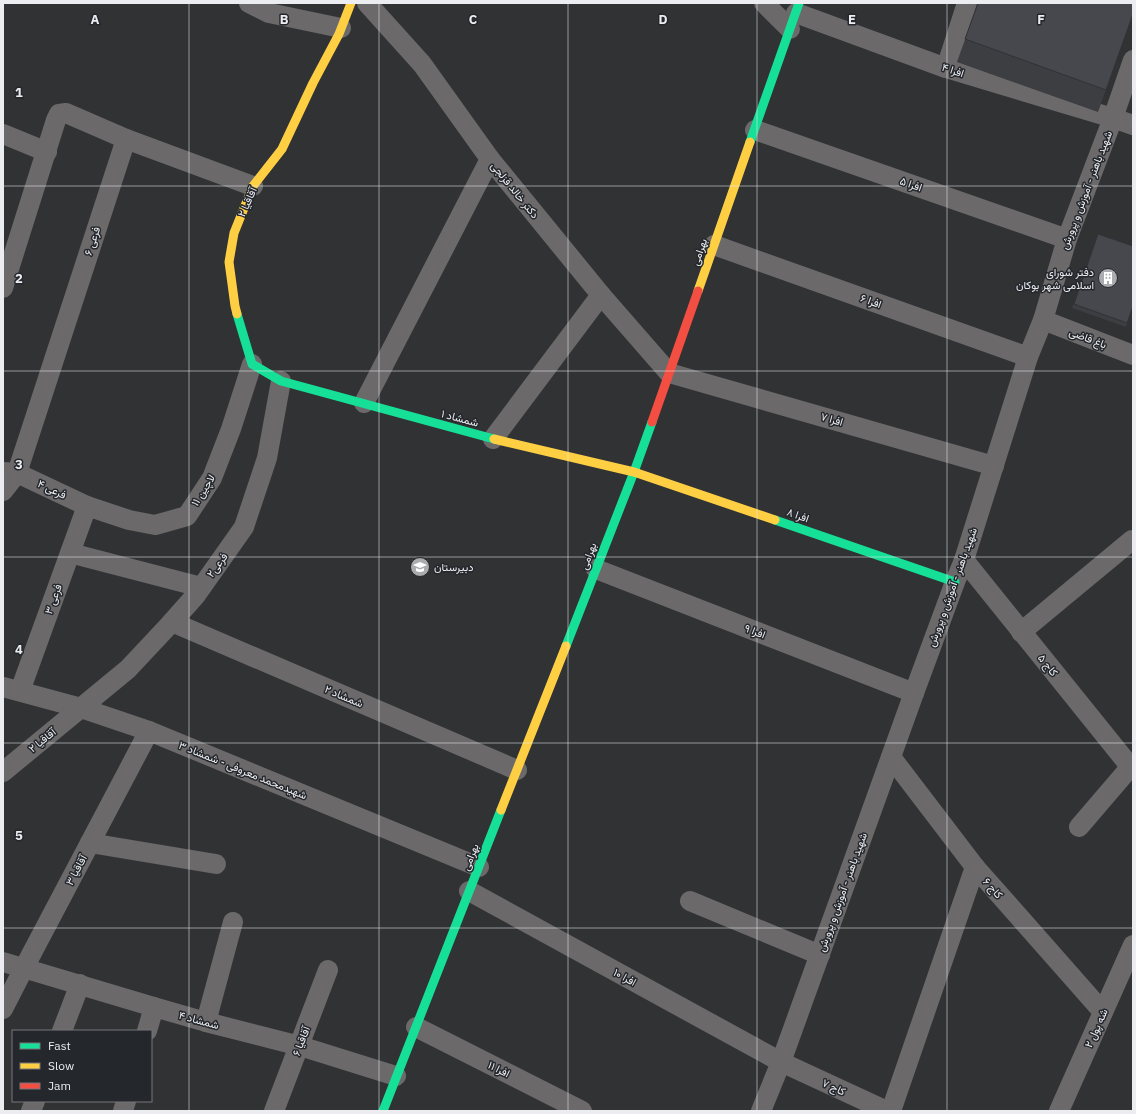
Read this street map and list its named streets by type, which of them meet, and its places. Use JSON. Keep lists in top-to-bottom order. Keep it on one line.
{"streets":{"street":["افرا ۴","افرا ۵","دکتر خالد قزلجی","شهید باهنر - آموزش و پرورش","آقاقیا ۲","فرعی ۶","بهرامی","افرا ۶","باغ قاضی","شمشاد ۱","افرا ۷","فرعی ۴","لاچین ۱۱","افرا ۸","فرعی۲","فرعی ۳","افرا ۹","کاج ۵","شمشاد ۲","شهیدمحمد معروفی - شمشاد ۳","آقاقیا ۳","کاج ۶","افرا ۱۰","شمشاد ۴","شه پول ۲","آقاقیا ۶","افرا ۱۱","کاج ۷"]},"crossings":[["افرا ۴","شهید باهنر - آموزش و پرورش"],["افرا ۴","بهرامی"],["افرا ۵","شهید باهنر - آموزش و پرورش"],["افرا ۵","بهرامی"],["دکتر خالد قزلجی","بهرامی"],["دکتر خالد قزلجی","افرا ۷"],["شهید باهنر - آموزش و پرورش","افرا ۶"],["شهید باهنر - آموزش و پرورش","باغ قاضی"],["شهید باهنر - آموزش و پرورش","افرا ۷"],["شهید باهنر - آموزش و پرورش","افرا ۸"],["شهید باهنر - آموزش و پرورش","افرا ۹"],["شهید باهنر - آموزش و پرورش","کاج ۵"],["شهید باهنر - آموزش و پرورش","کاج ۶"],["شهید باهنر - آموزش و پرورش","افرا ۱۰"],["شهید باهنر - آموزش و پرورش","کاج ۷"],["آقاقیا ۲","لاچین ۱۱"],["آقاقیا ۲","فرعی۲"],["آقاقیا ۲","شهیدمحمد معروفی - شمشاد ۳"],["فرعی ۶","فرعی ۴"],["بهرامی","افرا ۶"],["بهرامی","شمشاد ۱"],["بهرامی","افرا ۷"],["بهرامی","افرا ۸"],["بهرامی","افرا ۹"],["بهرامی","شمشاد ۲"],["بهرامی","شهیدمحمد معروفی - شمشاد ۳"],["بهرامی","افرا ۱۰"],["بهرامی","شمشاد ۴"],["بهرامی","افرا ۱۱"],["شمشاد ۱","افرا ۸"],["شمشاد ۱","فرعی۲"],["فرعی ۴","لاچین ۱۱"],["فرعی ۴","فرعی ۳"],["لاچین ۱۱","فرعی ۳"],["فرعی۲","شمشاد ۲"],["فرعی۲","شهیدمحمد معروفی - شمشاد ۳"],["فرعی ۳","شهیدمحمد معروفی - شمشاد ۳"],["شهیدمحمد معروفی - شمشاد ۳","آقاقیا ۳"],["آقاقیا ۳","شمشاد ۴"],["کاج ۶","شه پول ۲"],["افرا ۱۰","کاج ۷"],["شمشاد ۴","آقاقیا ۶"]],"places":{"building":["دفتر شورای اسلامی شهر بوکان"],"school or university":["دبیرستان"]},"legend":["Fast","Slow","Jam"],"grid":{"columns":["A","B","C","D","E","F"],"rows":["1","2","3","4","5"]}}
